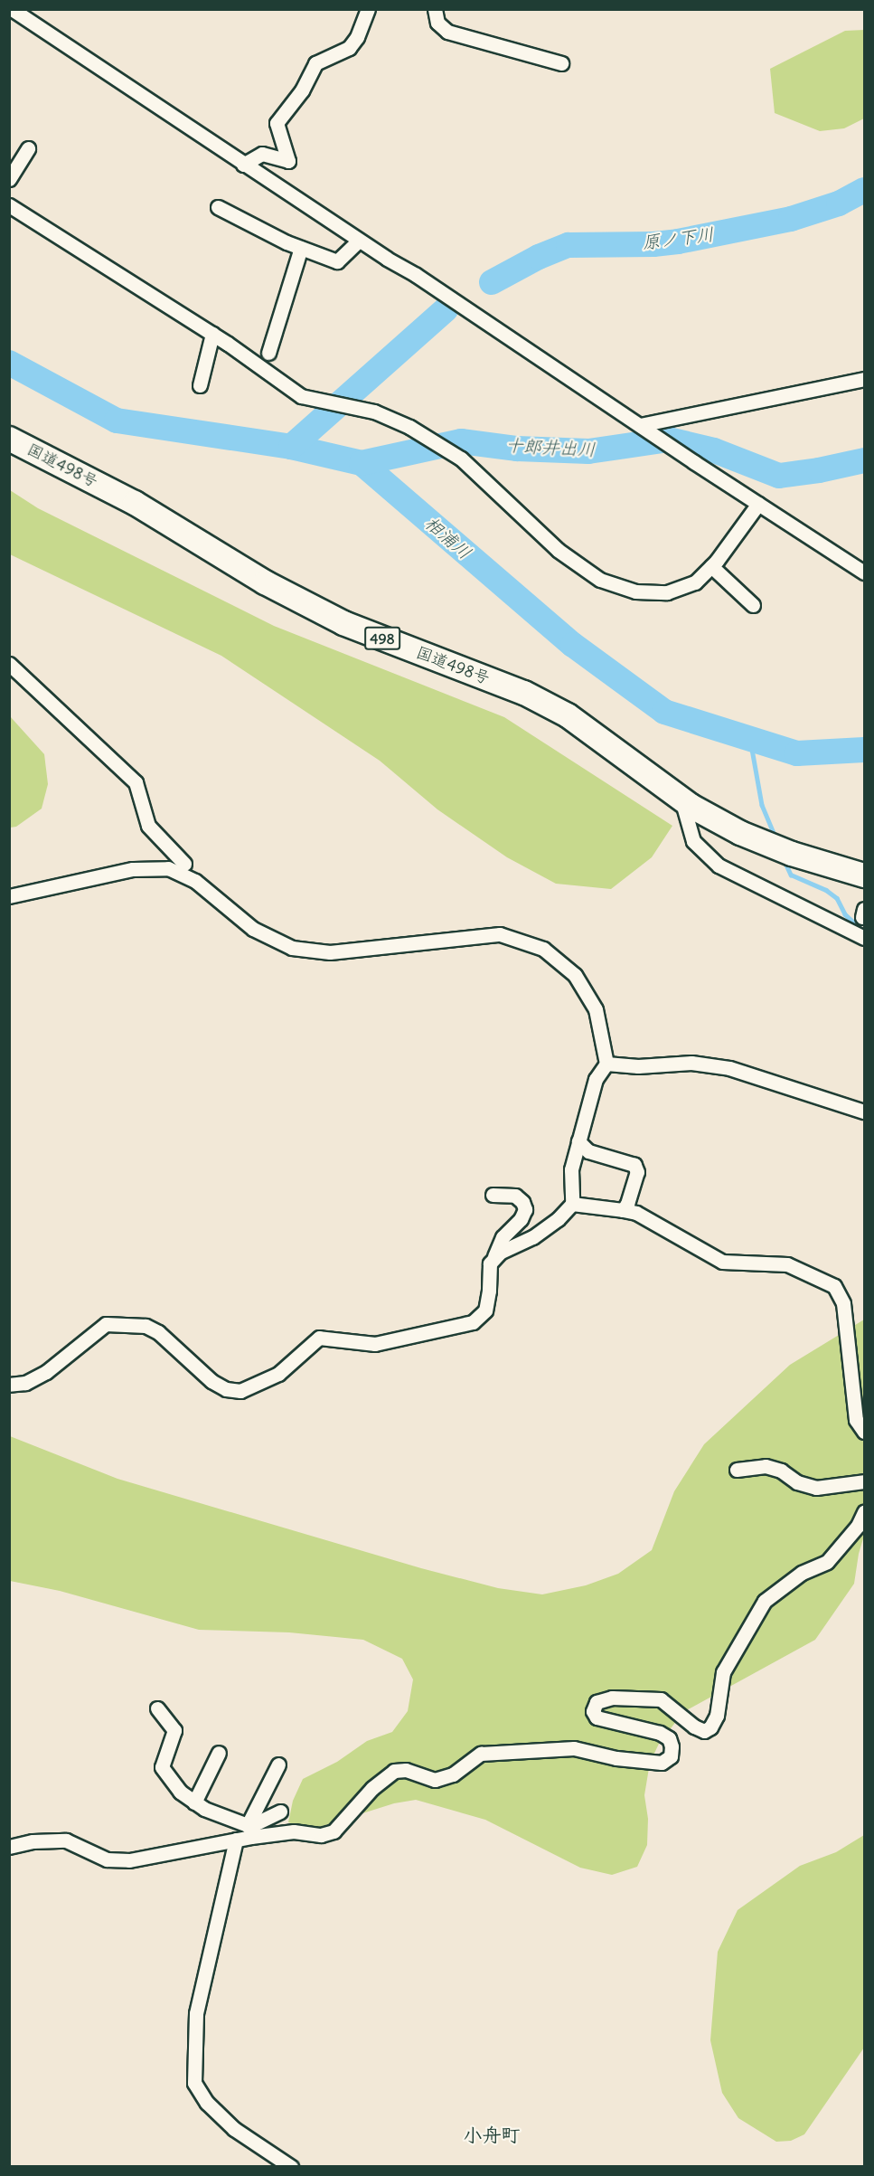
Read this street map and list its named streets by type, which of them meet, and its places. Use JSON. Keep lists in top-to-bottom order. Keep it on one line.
{"streets":{"highway":["国道498号","498"]},"districts":["小舟町"],"water":["原ノ下川","十郎井出川","相浦川"]}
